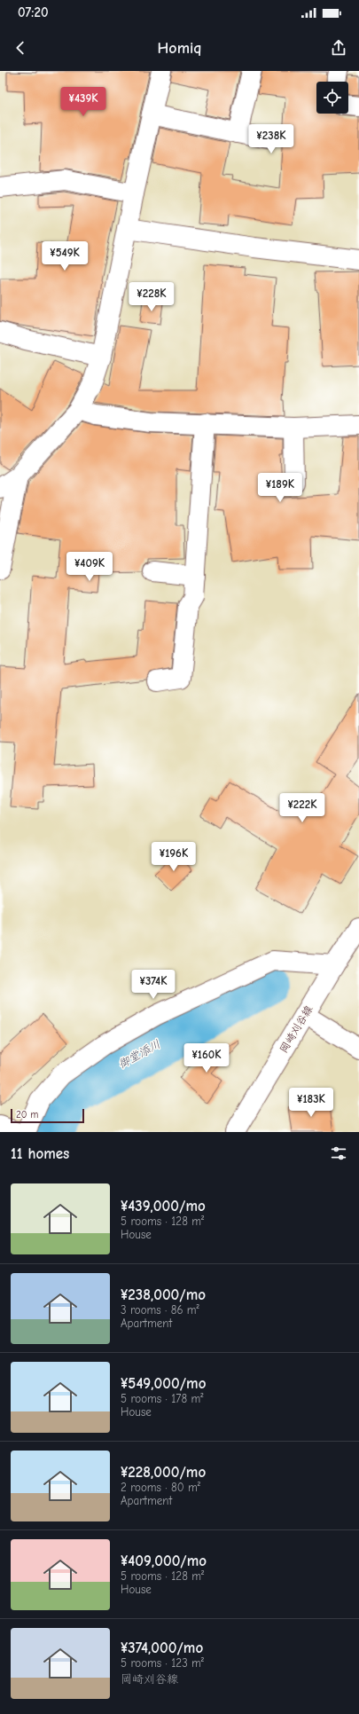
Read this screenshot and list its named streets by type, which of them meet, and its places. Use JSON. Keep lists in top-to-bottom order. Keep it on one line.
{"streets":{"street":["岡崎刈谷線"]},"water":["御堂添川"],"scale_bar":"20 m","page":{"status":"07:20","header":"Homiq","price":["¥439K","¥238K","¥549K","¥228K","¥189K","¥409K","¥222K","¥196K","¥374K","¥160K","¥183K"],"scale":"20 m","heading":"11 homes","list":[{"name":"¥439,000/mo","note":"5 rooms · 128 m² · House"},{"name":"¥238,000/mo","note":"3 rooms · 86 m² · Apartment"},{"name":"¥549,000/mo","note":"5 rooms · 178 m² · House"},{"name":"¥228,000/mo","note":"2 rooms · 80 m² · Apartment"},{"name":"¥409,000/mo","note":"5 rooms · 128 m² · House"},{"name":"¥374,000/mo","note":"5 rooms · 123 m² · 岡崎刈谷線"}]}}
